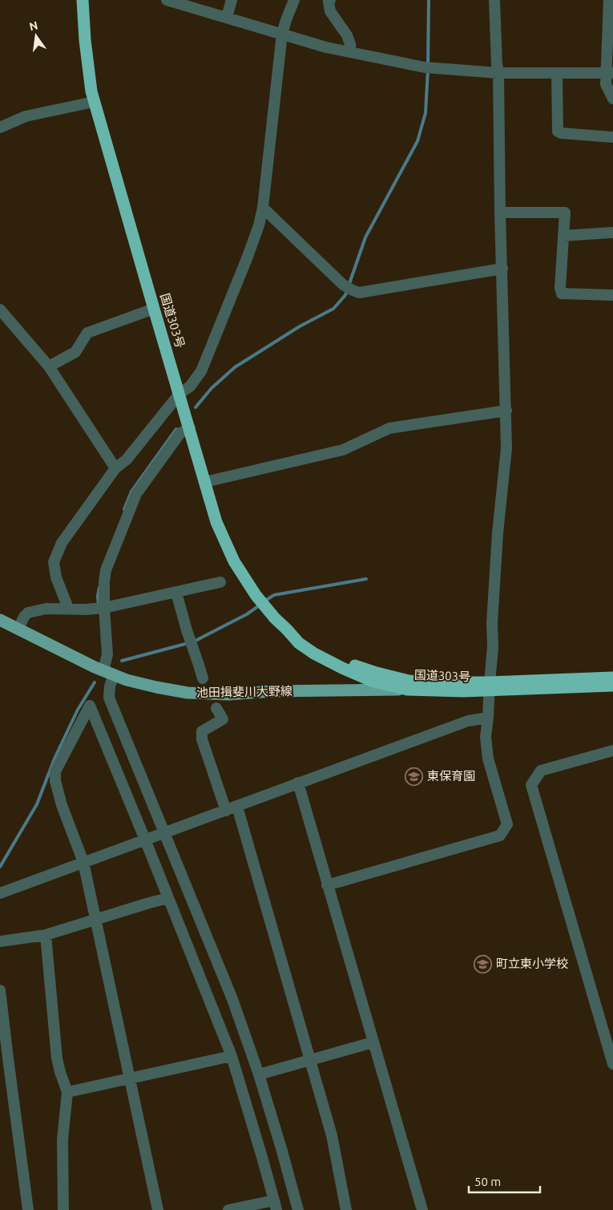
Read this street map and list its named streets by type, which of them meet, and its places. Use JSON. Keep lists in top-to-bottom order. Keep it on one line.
{"streets":{"highway":["国道303号"],"main road":["池田揖斐川大野線"]},"crossings":[["国道303号","池田揖斐川大野線"]],"places":{"school or university":["東保育園","町立東小学校"]},"scale_bar":"50 m","north":"top"}
